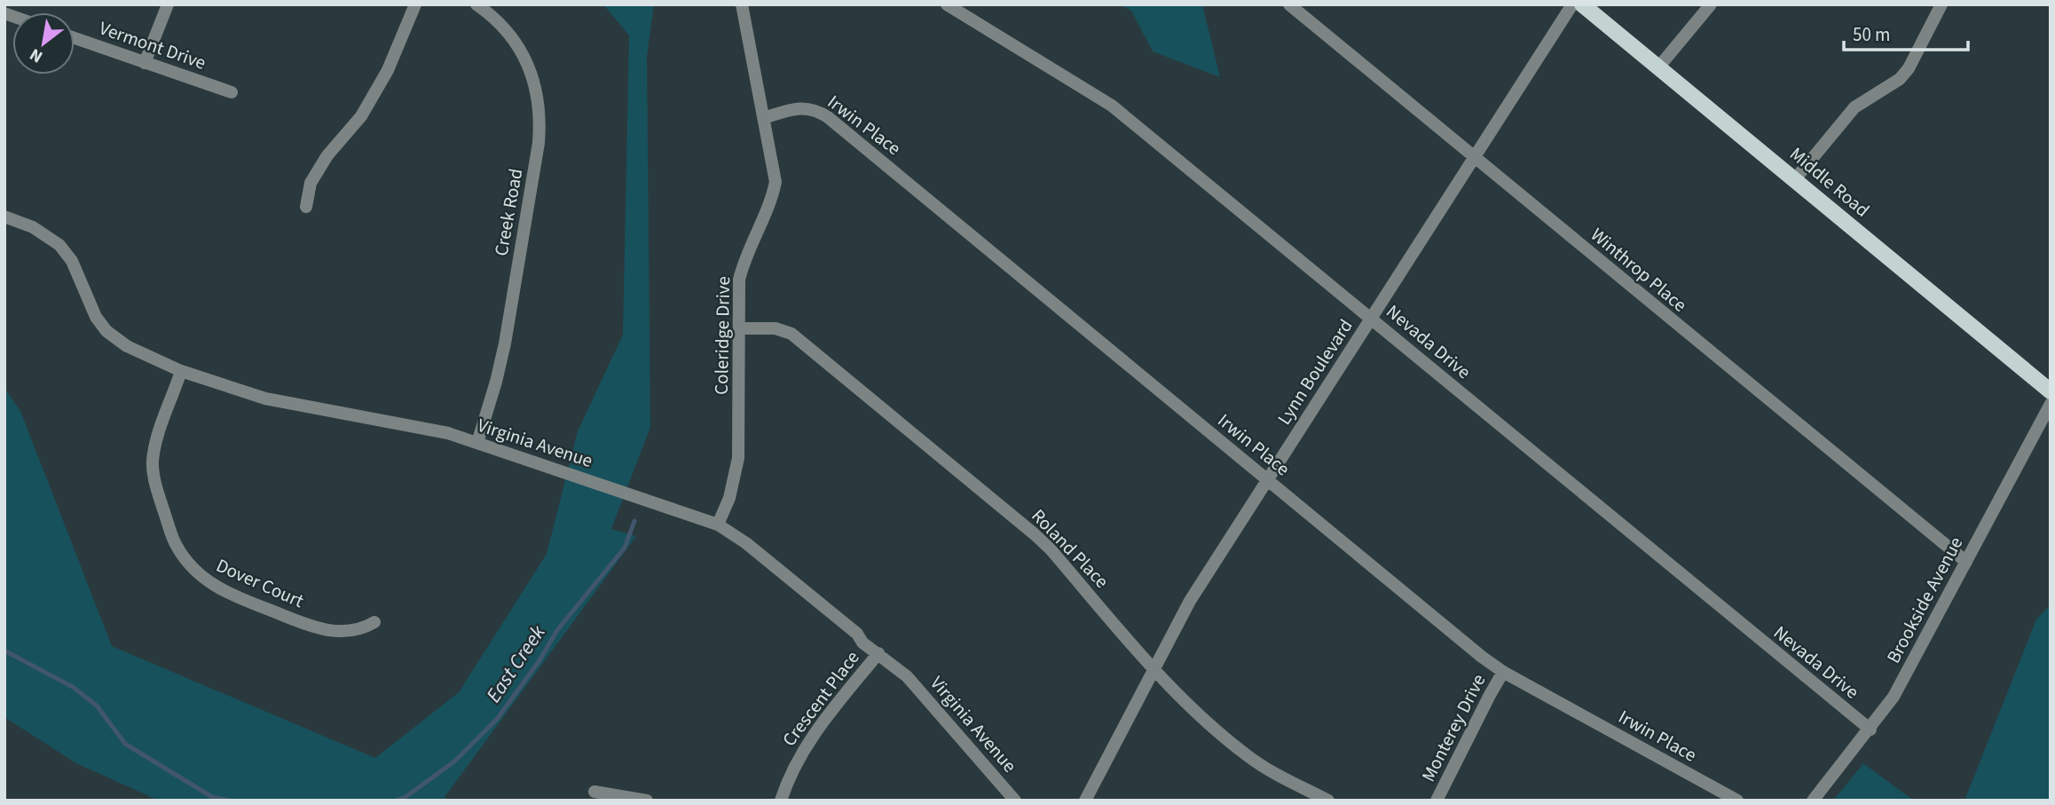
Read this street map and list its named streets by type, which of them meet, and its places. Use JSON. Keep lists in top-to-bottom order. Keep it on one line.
{"streets":{"main road":["Middle Road"],"street":["Vermont Drive","Irwin Place","Creek Road","Winthrop Place","Coleridge Drive","Nevada Drive","Lynn Boulevard","Virginia Avenue","Roland Place","Dover Court","Brookside Avenue","Crescent Place","Monterey Drive"]},"crossings":[["Irwin Place","Coleridge Drive"],["Irwin Place","Lynn Boulevard"],["Irwin Place","Monterey Drive"],["Creek Road","Virginia Avenue"],["Winthrop Place","Lynn Boulevard"],["Winthrop Place","Brookside Avenue"],["Coleridge Drive","Virginia Avenue"],["Coleridge Drive","Roland Place"],["Nevada Drive","Lynn Boulevard"],["Nevada Drive","Brookside Avenue"],["Lynn Boulevard","Roland Place"],["Virginia Avenue","Dover Court"],["Virginia Avenue","Crescent Place"]],"water":["East Creek"],"scale_bar":"50 m","north":"bottom left"}
